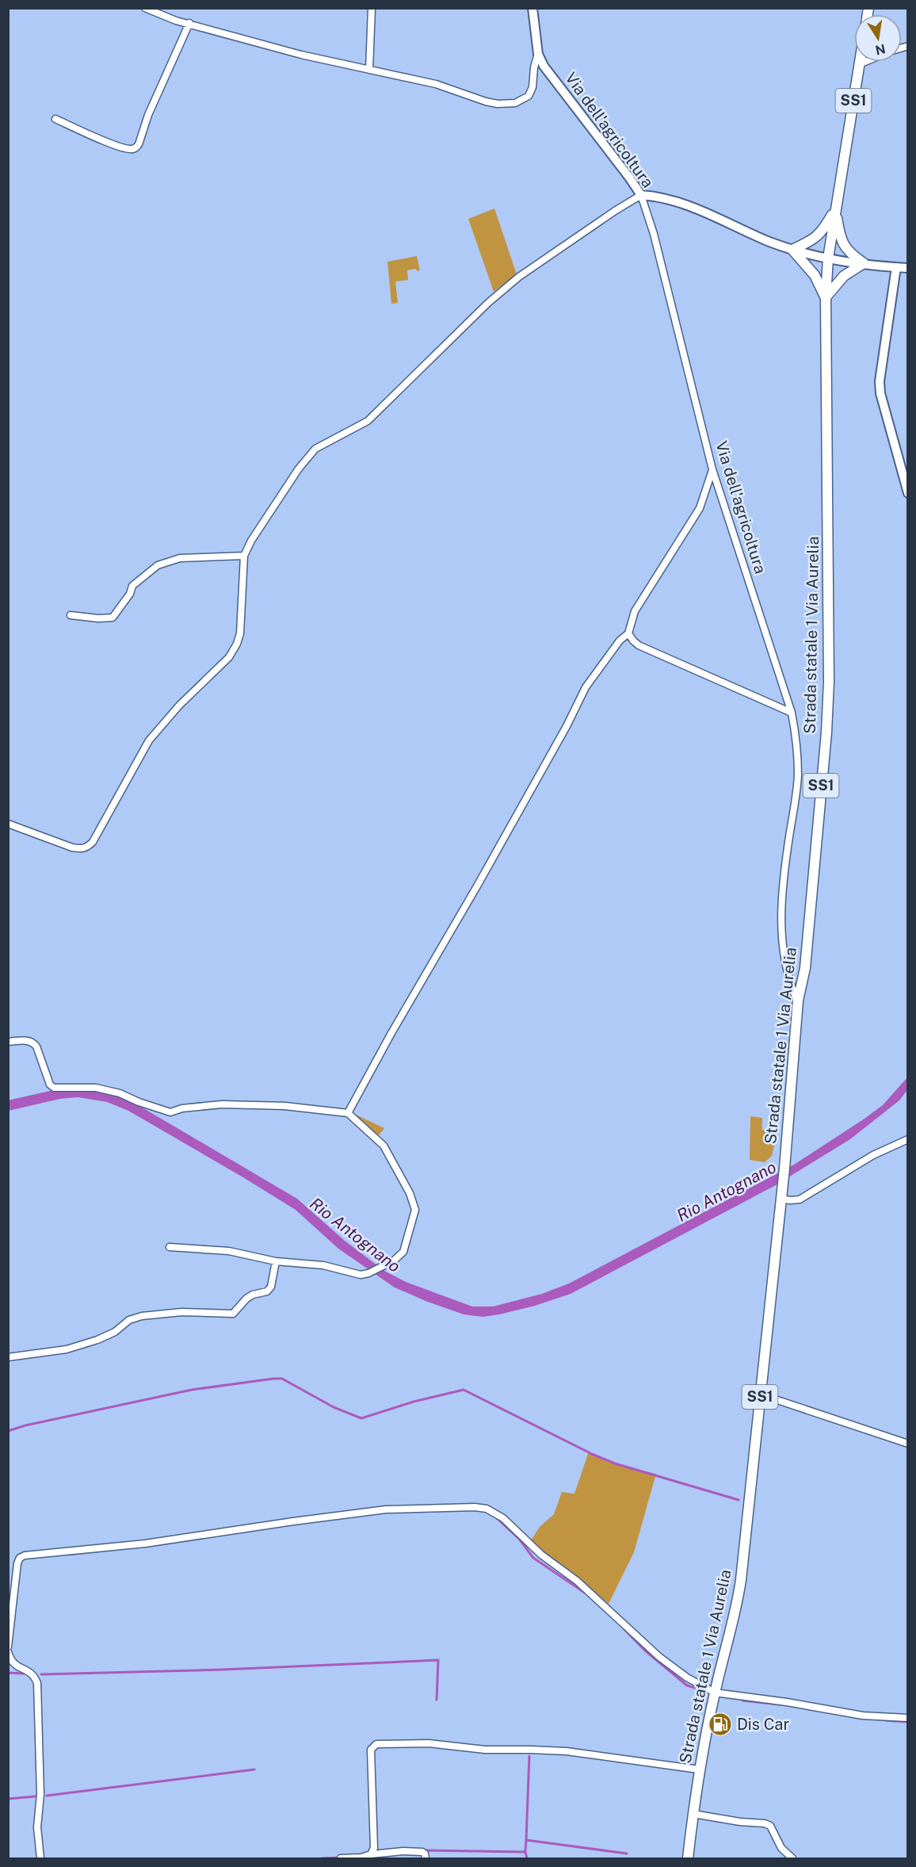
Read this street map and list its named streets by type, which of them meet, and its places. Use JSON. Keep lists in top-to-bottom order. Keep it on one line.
{"streets":{"main road":["SS1","Strada statale 1 Via Aurelia"],"street":["Via dell'agricoltura"]},"crossings":[["SS1","Strada statale 1 Via Aurelia"],["Via dell'agricoltura","Strada statale 1 Via Aurelia"]],"water":["Rio Antognano"],"places":{"fuel station":["Dis Car"]},"north":"bottom"}
